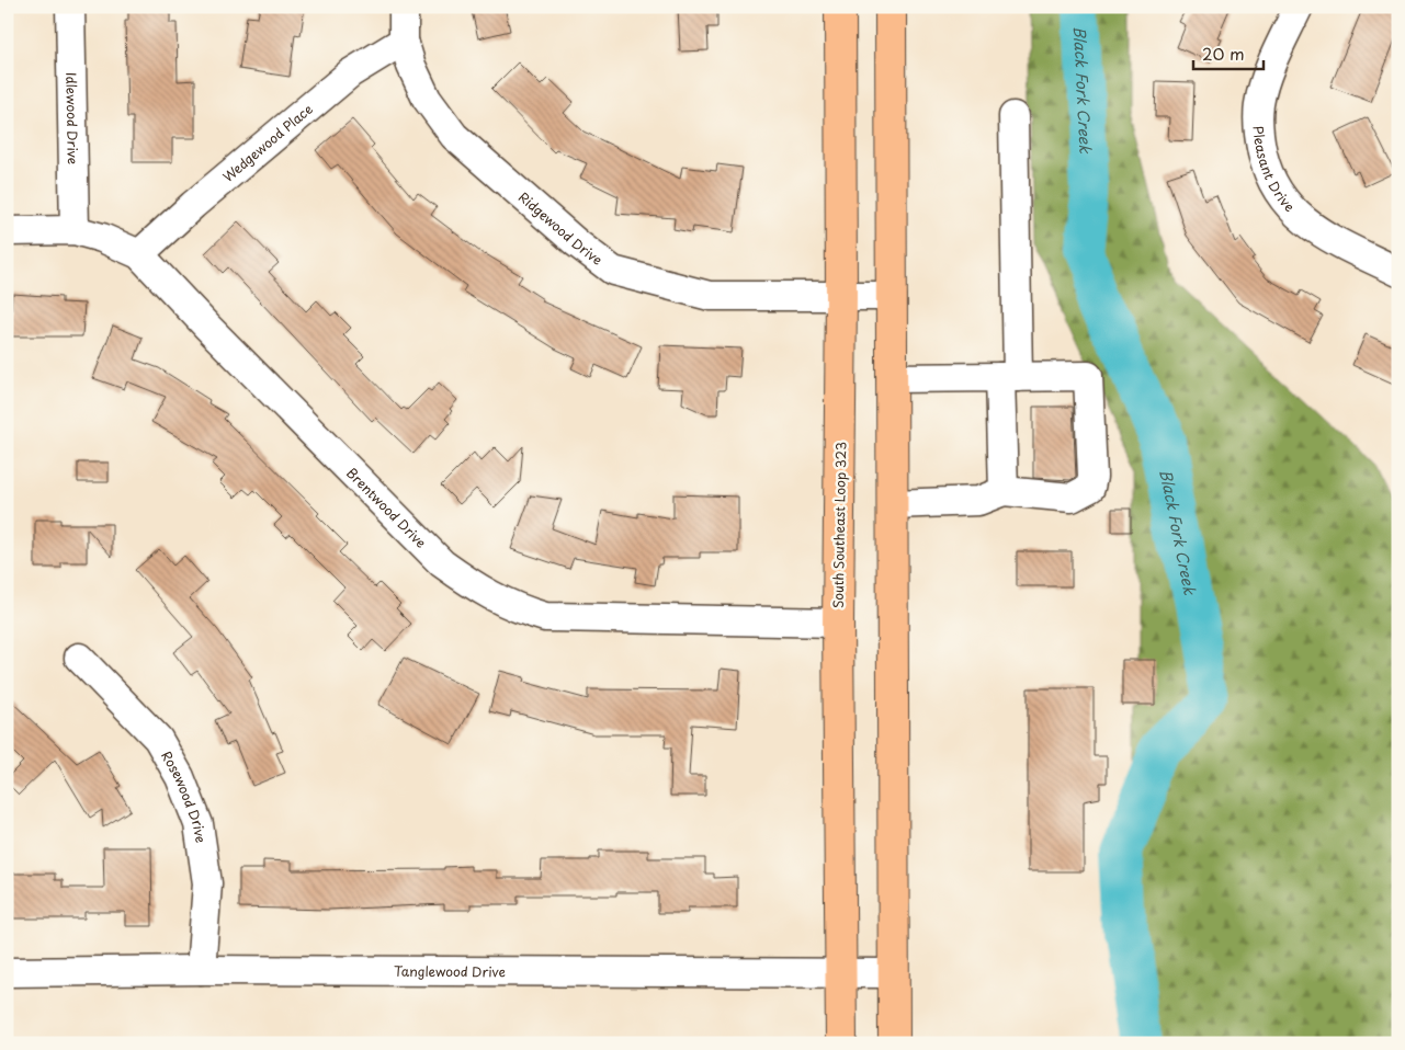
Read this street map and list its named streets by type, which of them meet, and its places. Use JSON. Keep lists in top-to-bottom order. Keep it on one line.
{"streets":{"highway":["South Southeast Loop 323"],"street":["Idlewood Drive","Wedgewood Place","Pleasant Drive","Ridgewood Drive","Brentwood Drive","Rosewood Drive","Tanglewood Drive"]},"crossings":[["Idlewood Drive","Brentwood Drive"],["Wedgewood Place","Ridgewood Drive"],["Wedgewood Place","Brentwood Drive"],["Ridgewood Drive","South Southeast Loop 323"],["Brentwood Drive","South Southeast Loop 323"],["South Southeast Loop 323","Tanglewood Drive"],["Rosewood Drive","Tanglewood Drive"]],"water":["Black Fork Creek"],"scale_bar":"20 m"}
